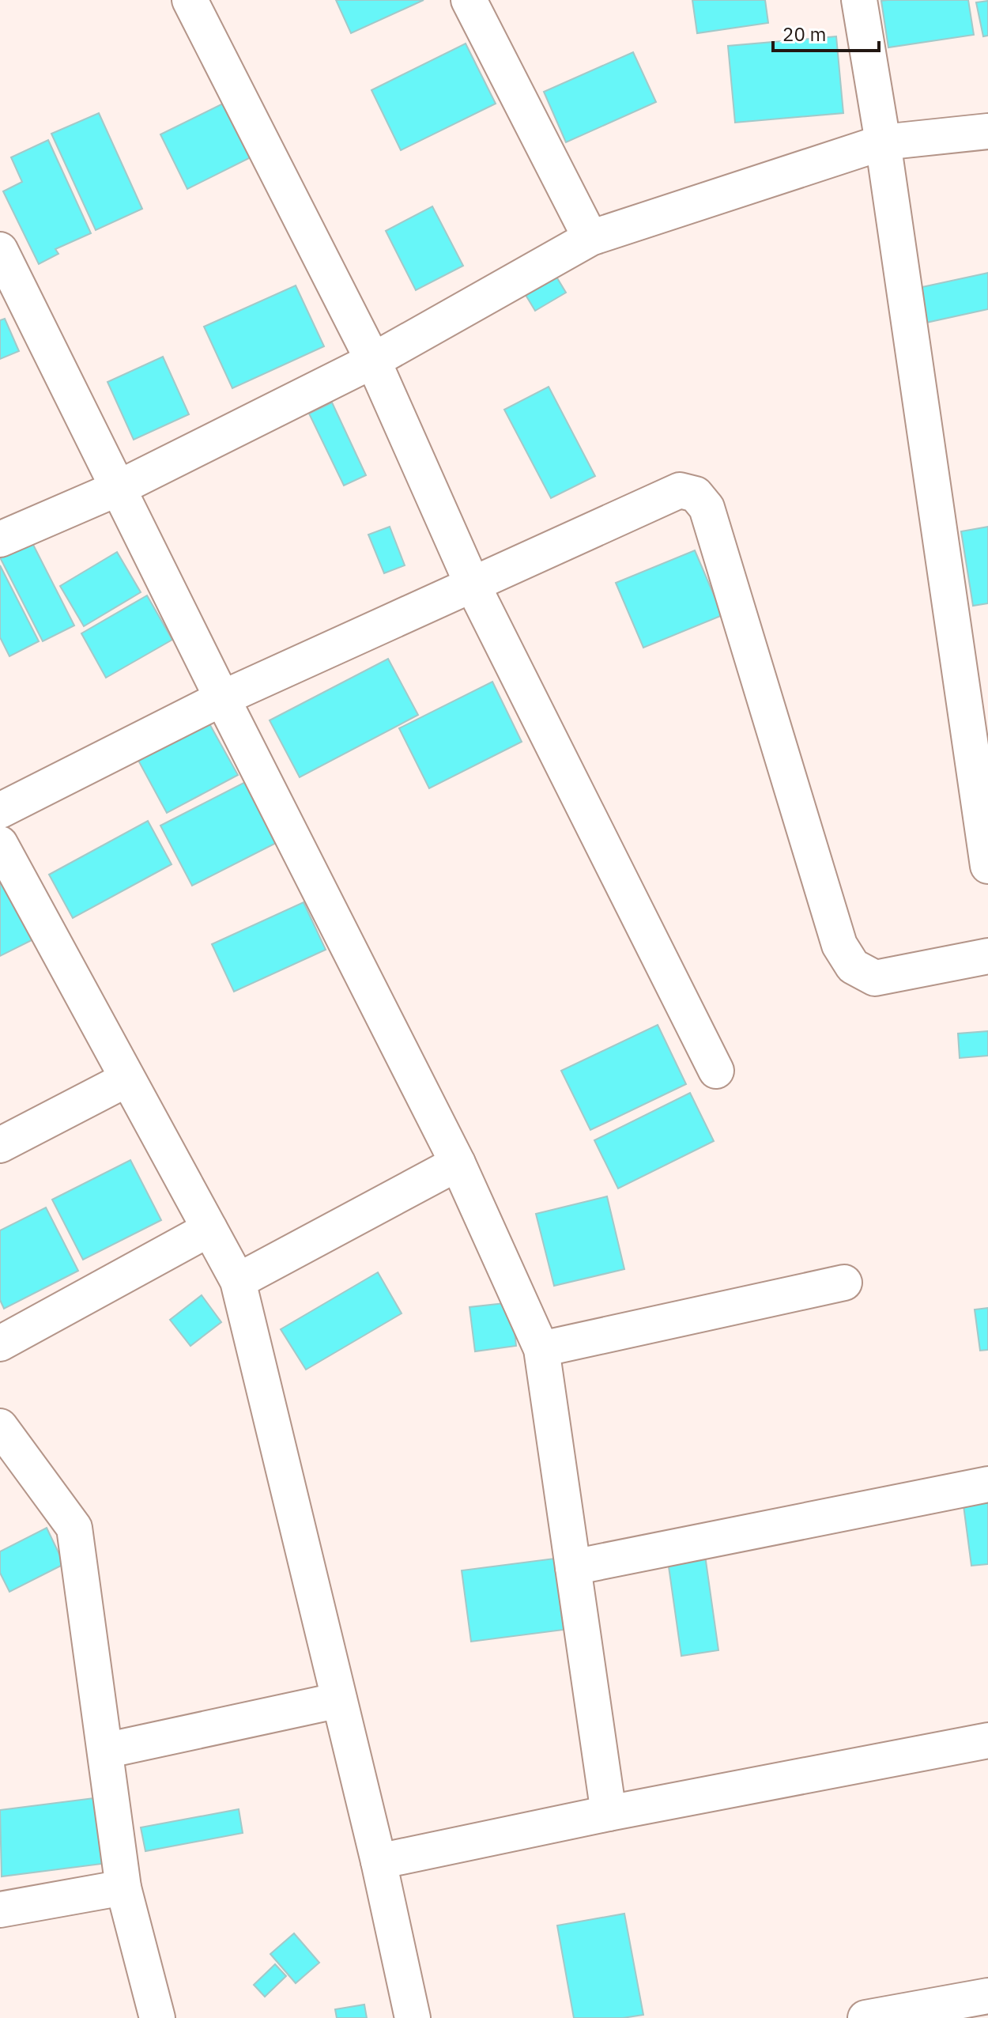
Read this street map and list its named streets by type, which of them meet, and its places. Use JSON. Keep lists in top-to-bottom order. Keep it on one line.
{"scale_bar":"20 m"}
